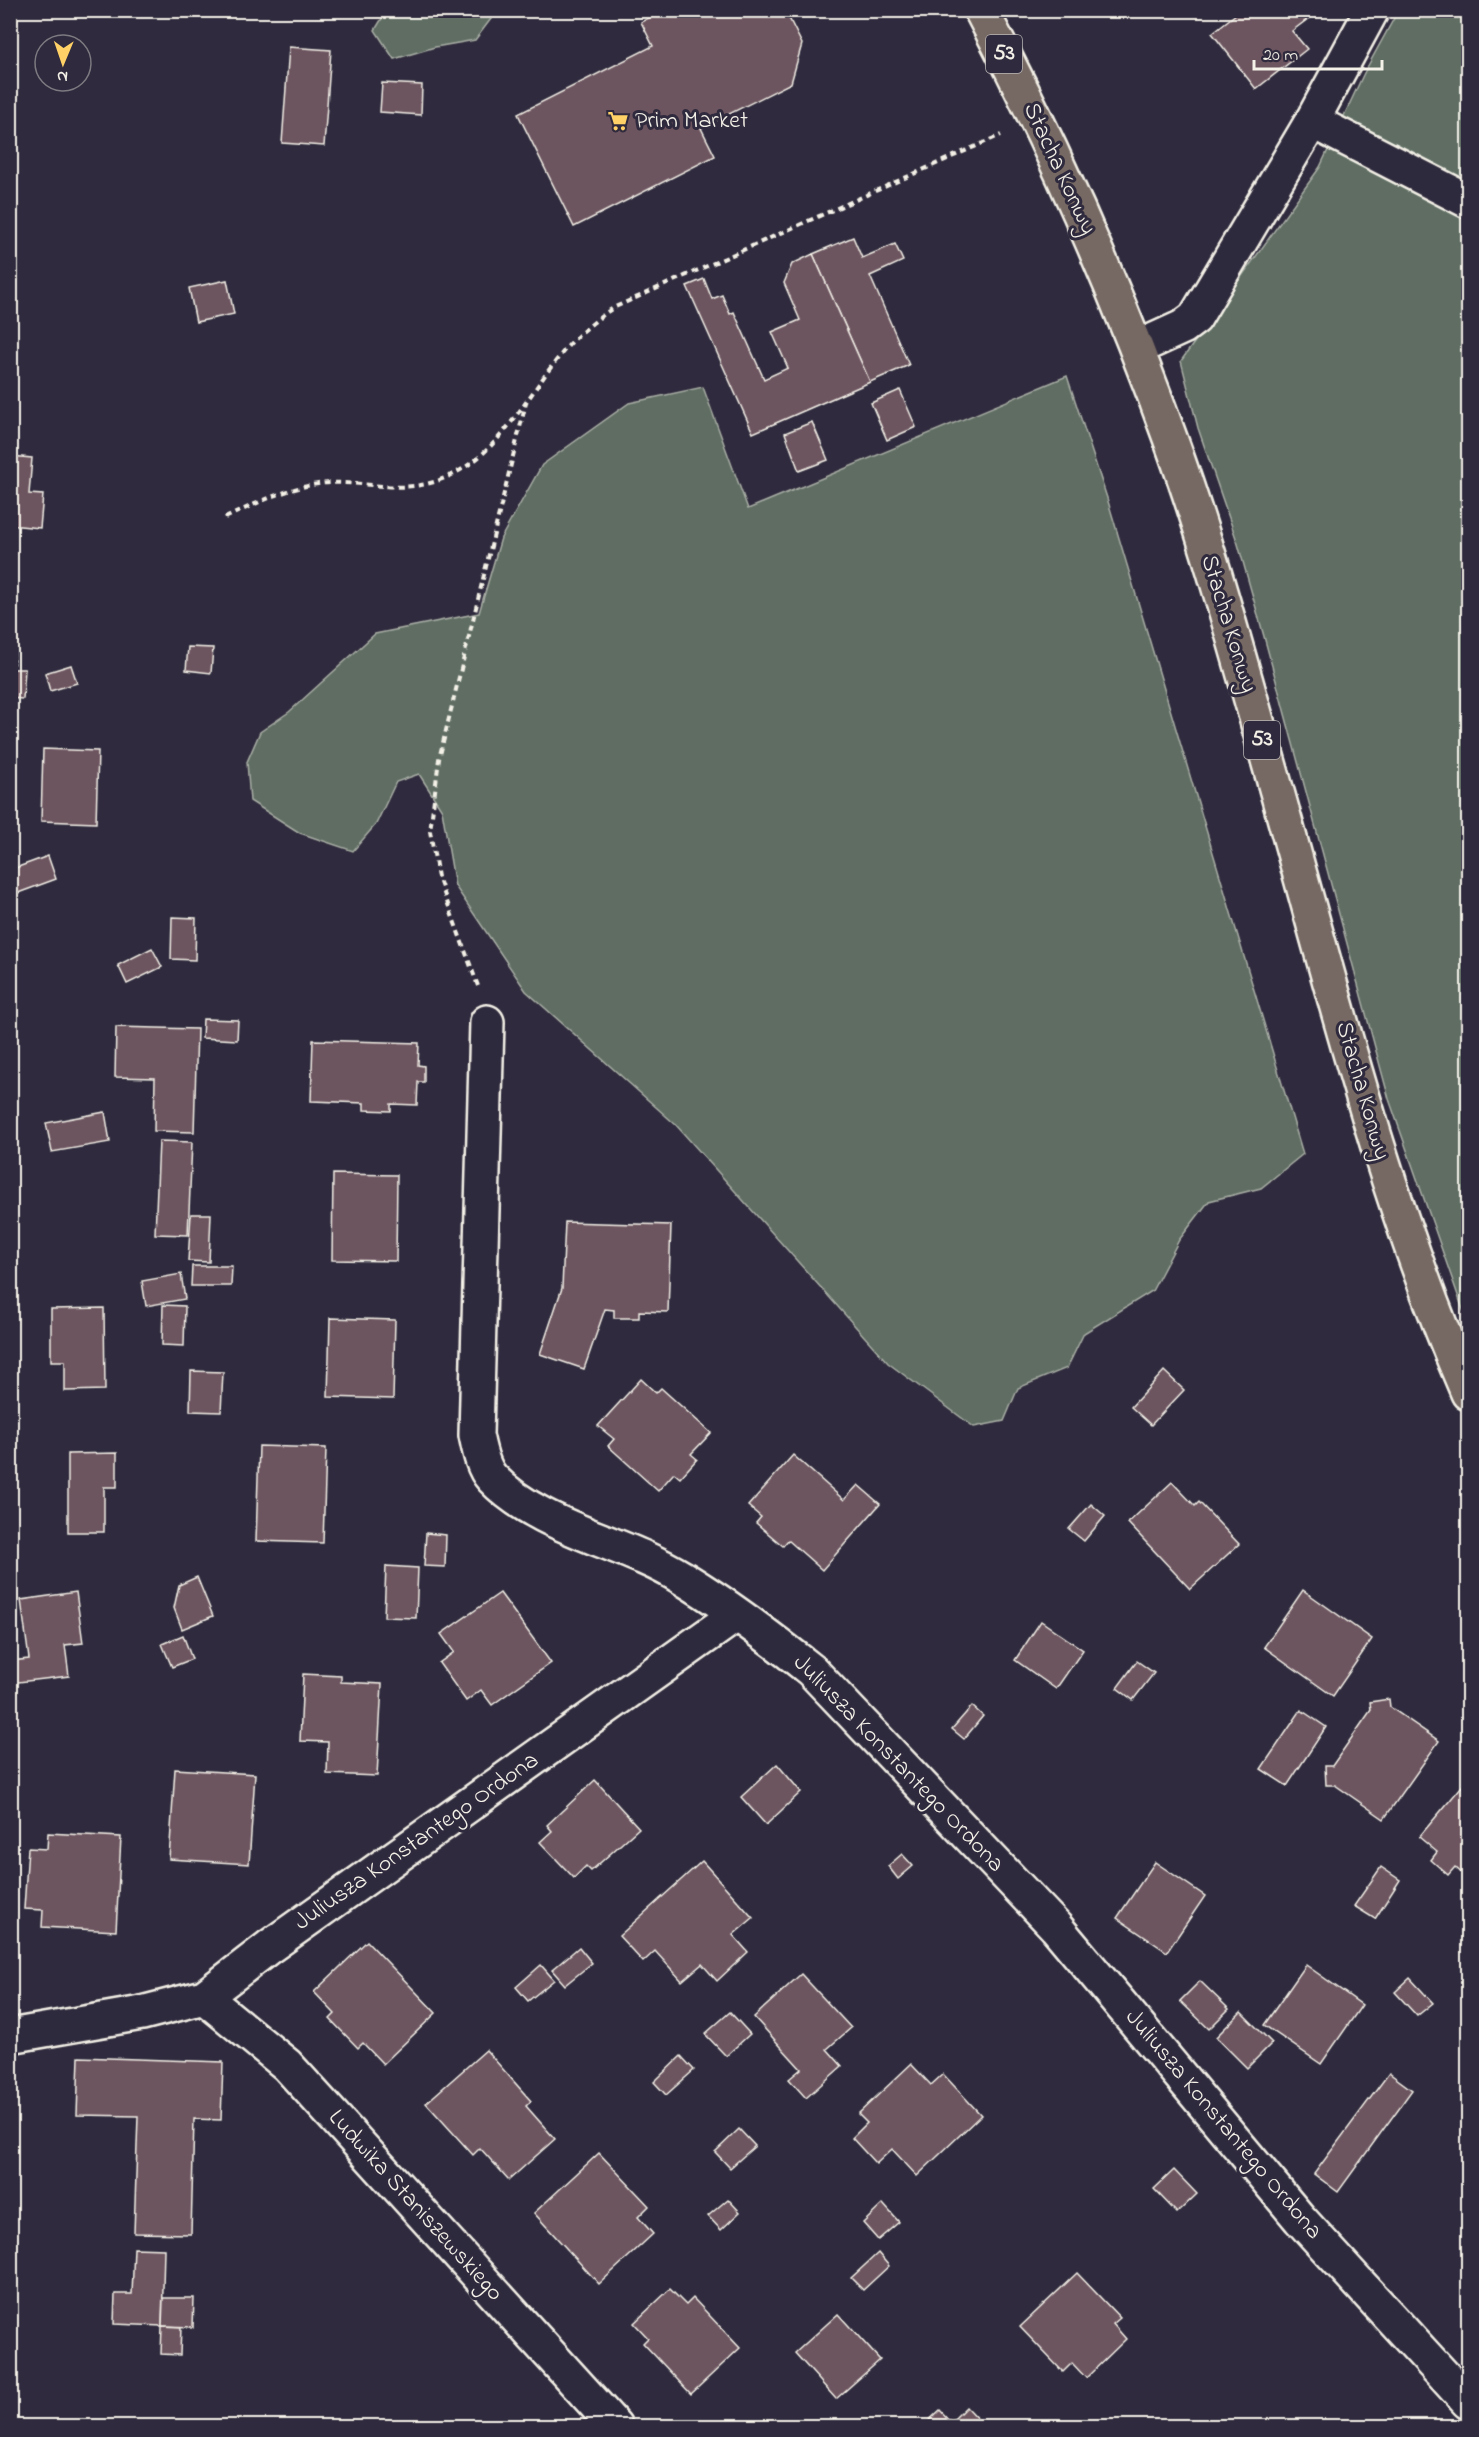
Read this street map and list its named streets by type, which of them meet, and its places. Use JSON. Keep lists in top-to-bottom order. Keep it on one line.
{"streets":{"main road":["53","Stacha Konwy"],"street":["Juliusza Konstantego Ordona","Ludwika Staniszewskiego"]},"crossings":[["Juliusza Konstantego Ordona","Ludwika Staniszewskiego"]],"places":{"supermarket":["Prim Market"]},"scale_bar":"20 m","north":"bottom"}
